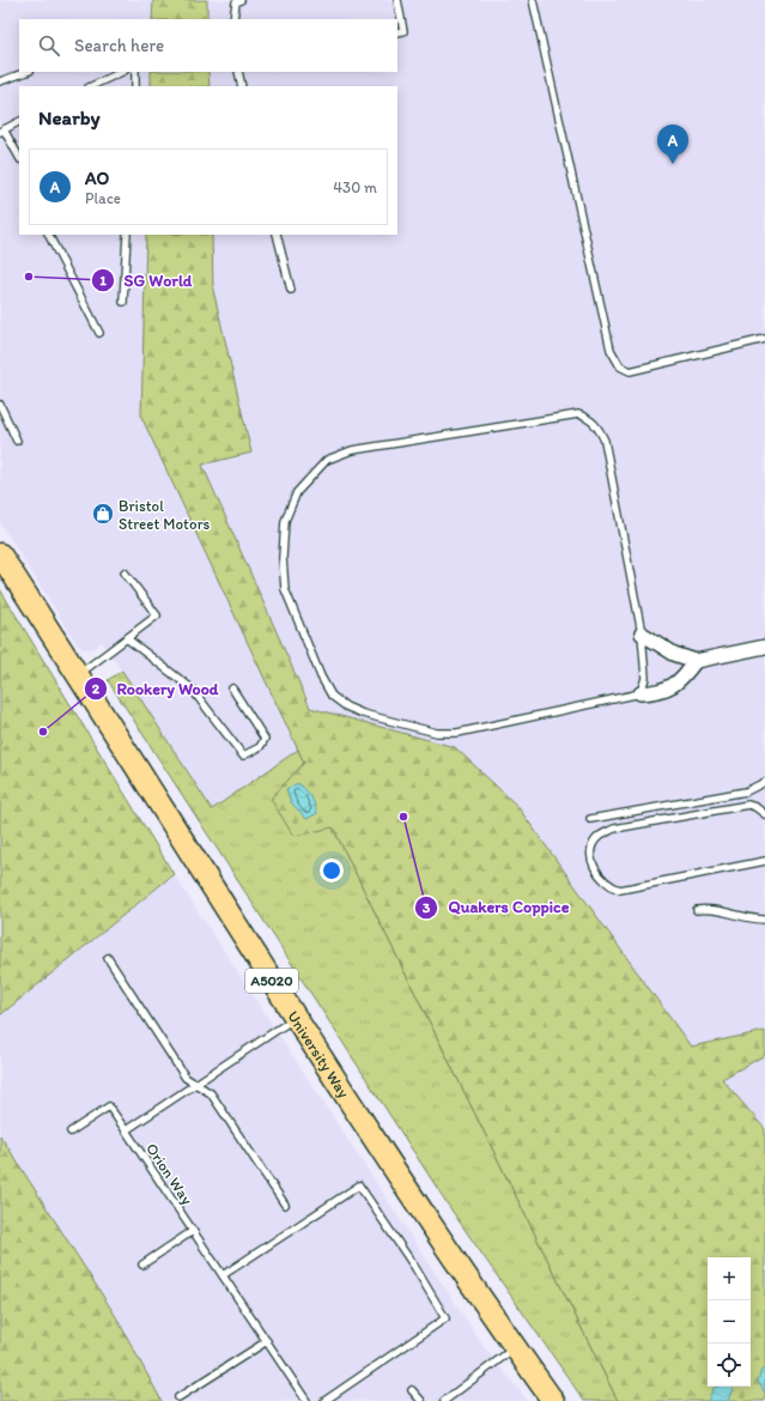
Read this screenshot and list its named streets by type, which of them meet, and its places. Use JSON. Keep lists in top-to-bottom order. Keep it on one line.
{"streets":{"highway":["A5020","University Way"],"lane":["Orion Way"]},"places":{"other":["SG World","Rookery Wood","Quakers Coppice"],"shop":["Bristol Street Motors"]},"page":{"search":"Search here","heading":"Nearby","pins":"A","list":[{"mark":"A","name":"AO","note":"Place","value":"430 m"}],"map_buttons":["+","−"]}}
